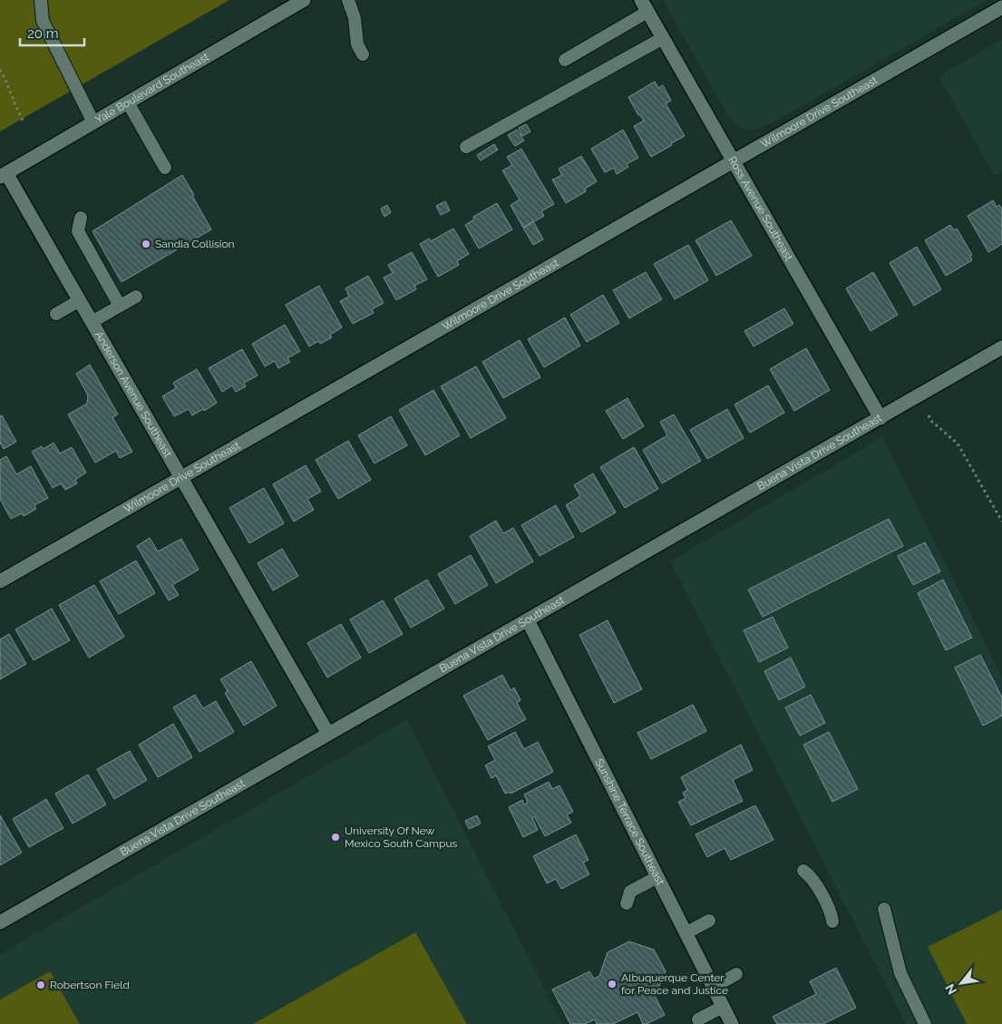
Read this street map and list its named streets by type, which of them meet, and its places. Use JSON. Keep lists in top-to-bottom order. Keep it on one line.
{"streets":{"street":["Yale Boulevard Southeast","Wilmoore Drive Southeast","Ross Avenue Southeast","Anderson Avenue Southeast","Buena Vista Drive Southeast","Sunshine Terrace Southeast"]},"crossings":[["Yale Boulevard Southeast","Anderson Avenue Southeast"],["Wilmoore Drive Southeast","Ross Avenue Southeast"],["Wilmoore Drive Southeast","Anderson Avenue Southeast"],["Ross Avenue Southeast","Buena Vista Drive Southeast"],["Anderson Avenue Southeast","Buena Vista Drive Southeast"],["Buena Vista Drive Southeast","Sunshine Terrace Southeast"]],"places":["Sandia Collision","University Of New Mexico South Campus","Albuquerque Center for Peace and Justice","Robertson Field"],"scale_bar":"20 m","north":"bottom left"}
